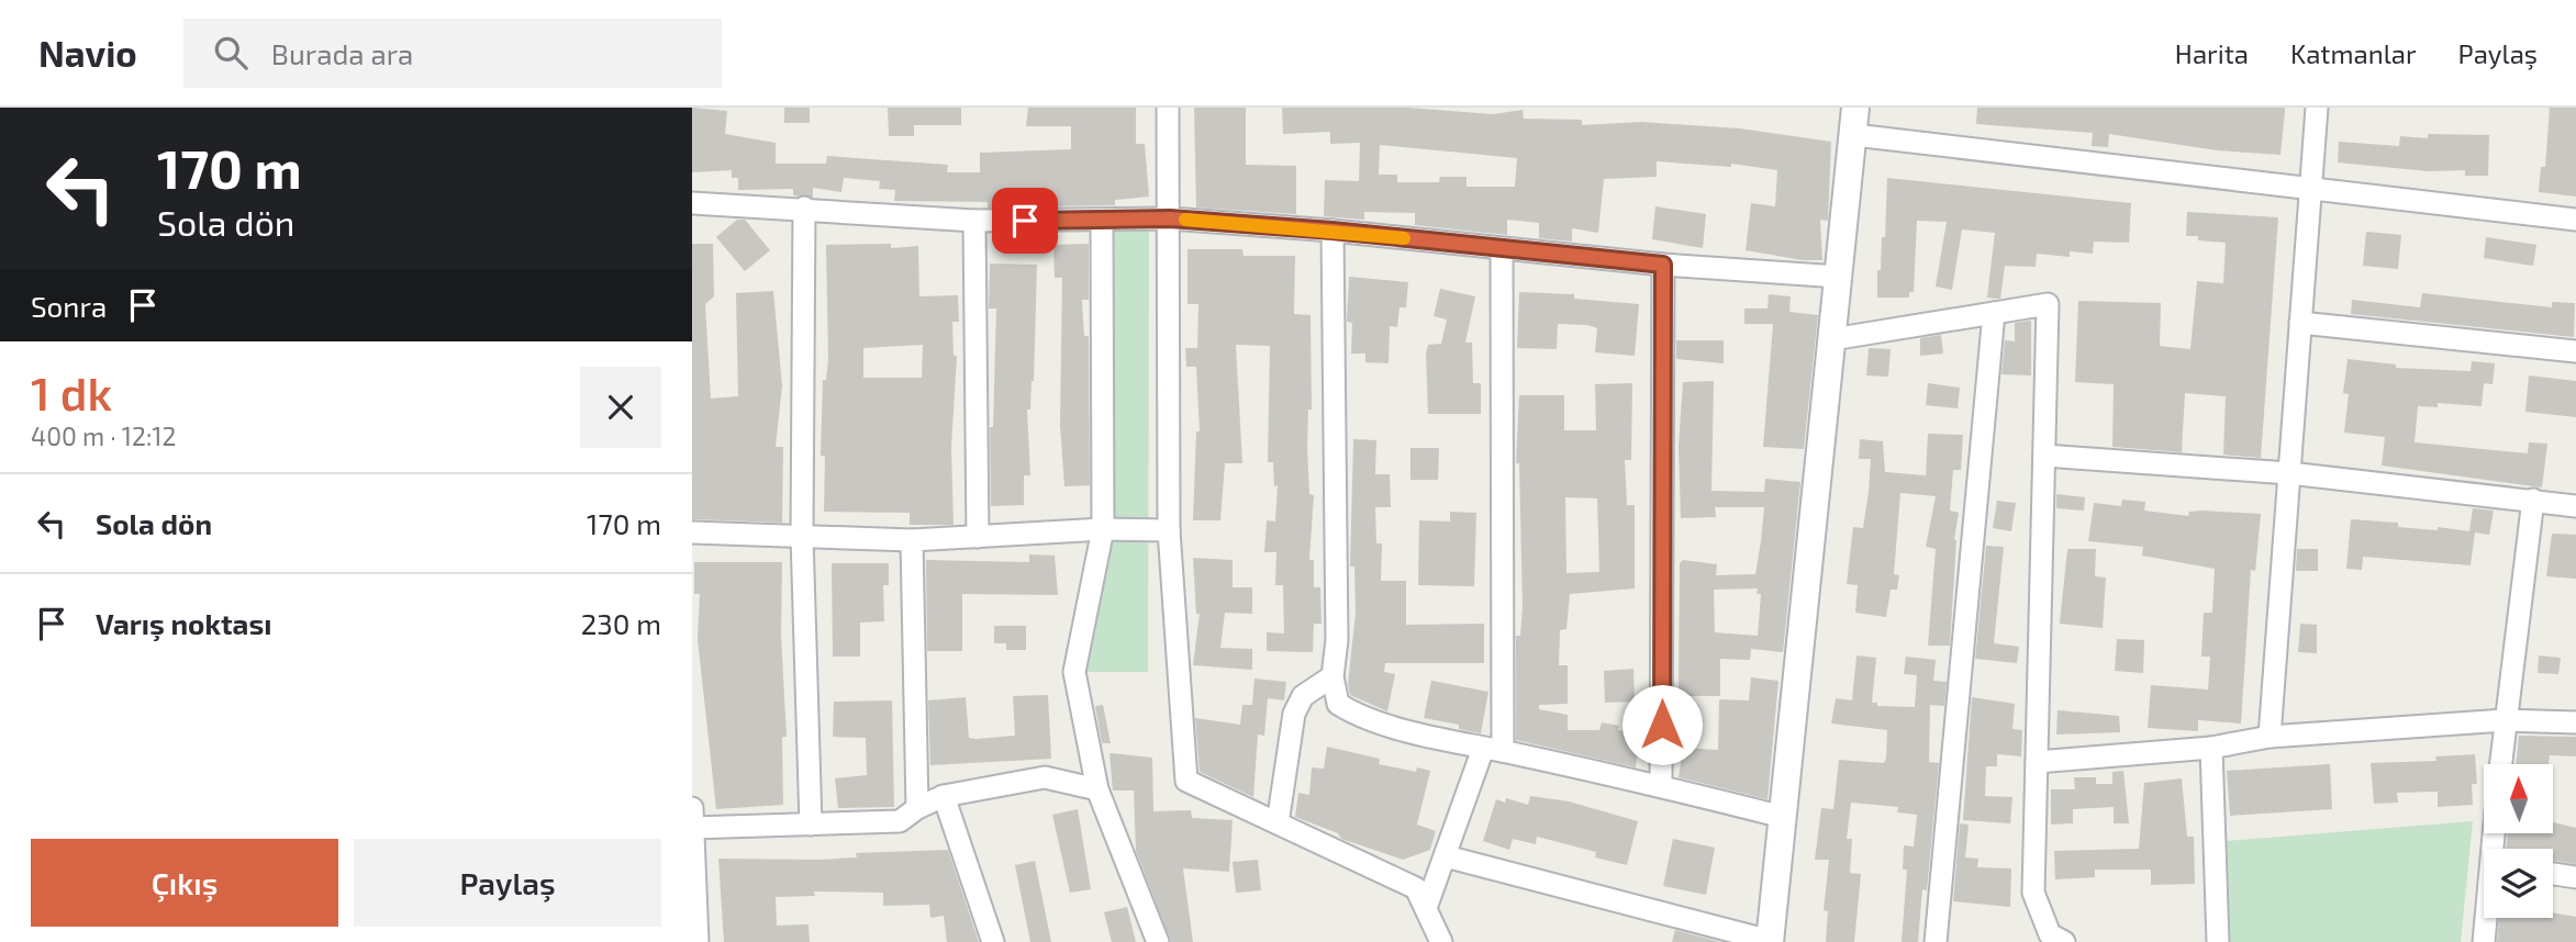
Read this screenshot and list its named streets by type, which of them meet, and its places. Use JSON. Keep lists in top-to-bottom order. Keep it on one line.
{"north":"top","page":{"header":"Navio","search":"Burada ara","nav":["Harita","Katmanlar","Paylaş"],"turn":["170 m","Sola dön"],"then":"Sonra","heading":["1 dk","400 m · 12:12"],"list":[{"name":"Sola dön","value":"170 m"},{"name":"Varış noktası","value":"230 m"}],"buttons":["Çıkış","Paylaş"]}}
